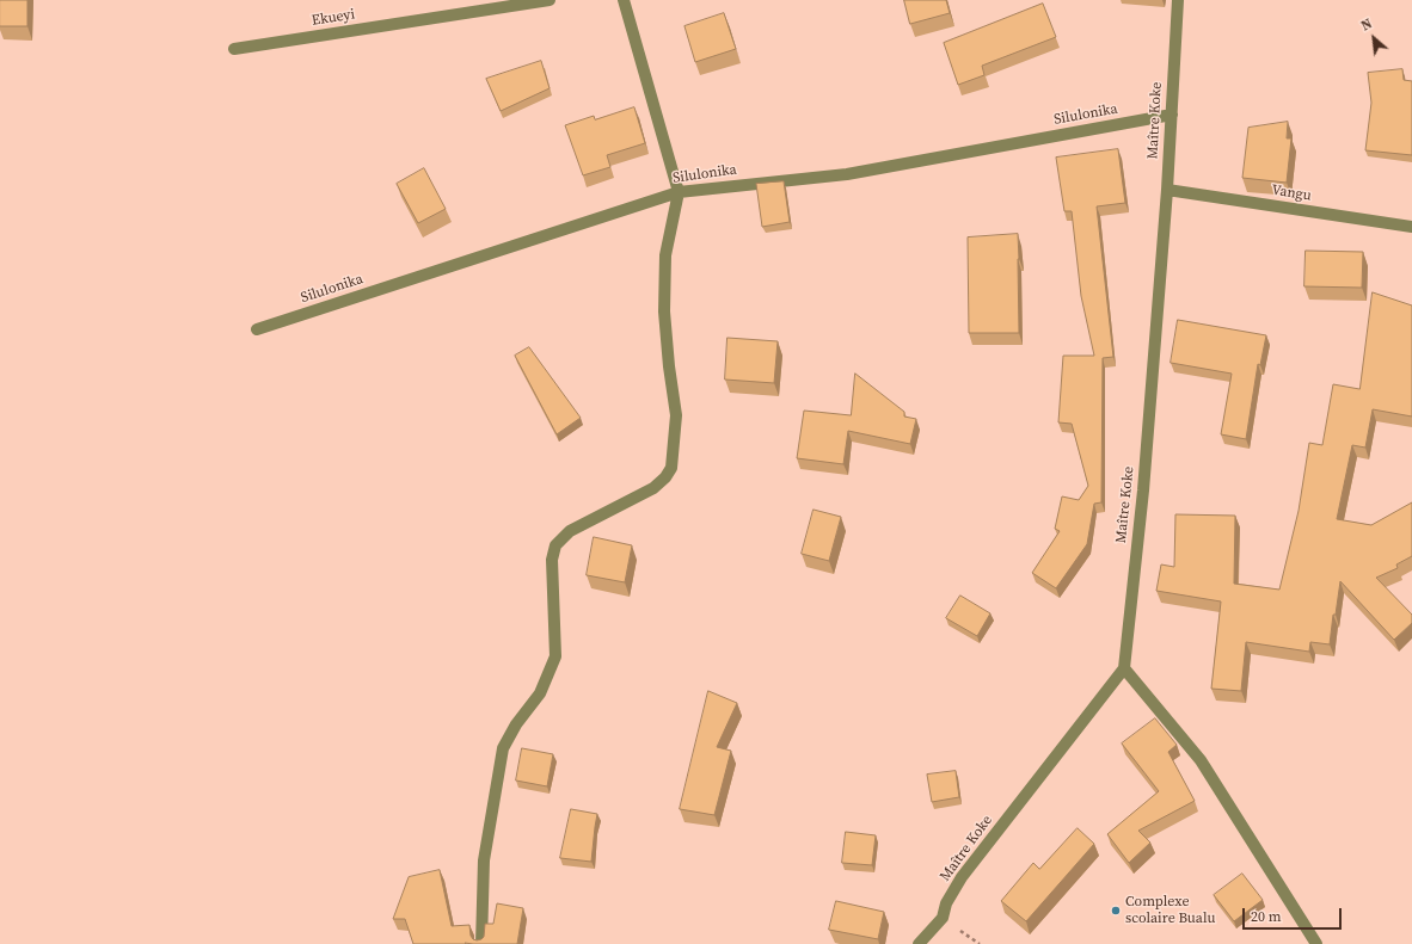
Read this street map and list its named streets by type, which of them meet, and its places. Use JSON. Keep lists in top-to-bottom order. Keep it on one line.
{"streets":{"street":["Ekueyi","Silulonika","Maître Koke","Vangu"]},"crossings":[["Silulonika","Maître Koke"],["Maître Koke","Vangu"]],"places":["Complexe scolaire Bualu"],"scale_bar":"20 m","north":"top left"}
